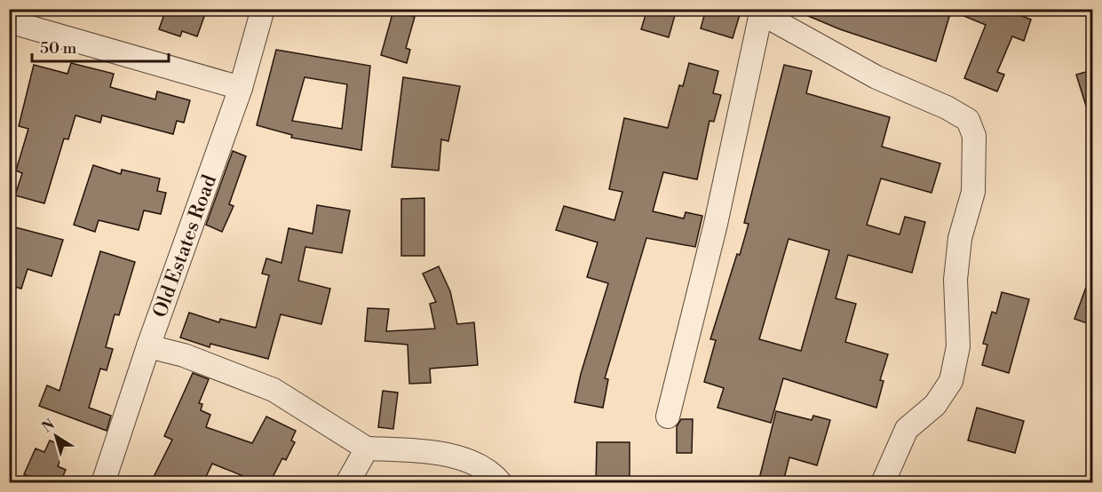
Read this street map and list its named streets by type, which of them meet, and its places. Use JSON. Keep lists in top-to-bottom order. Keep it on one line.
{"streets":{"street":["Old Estates Road"]},"scale_bar":"50 m","north":"top left"}
